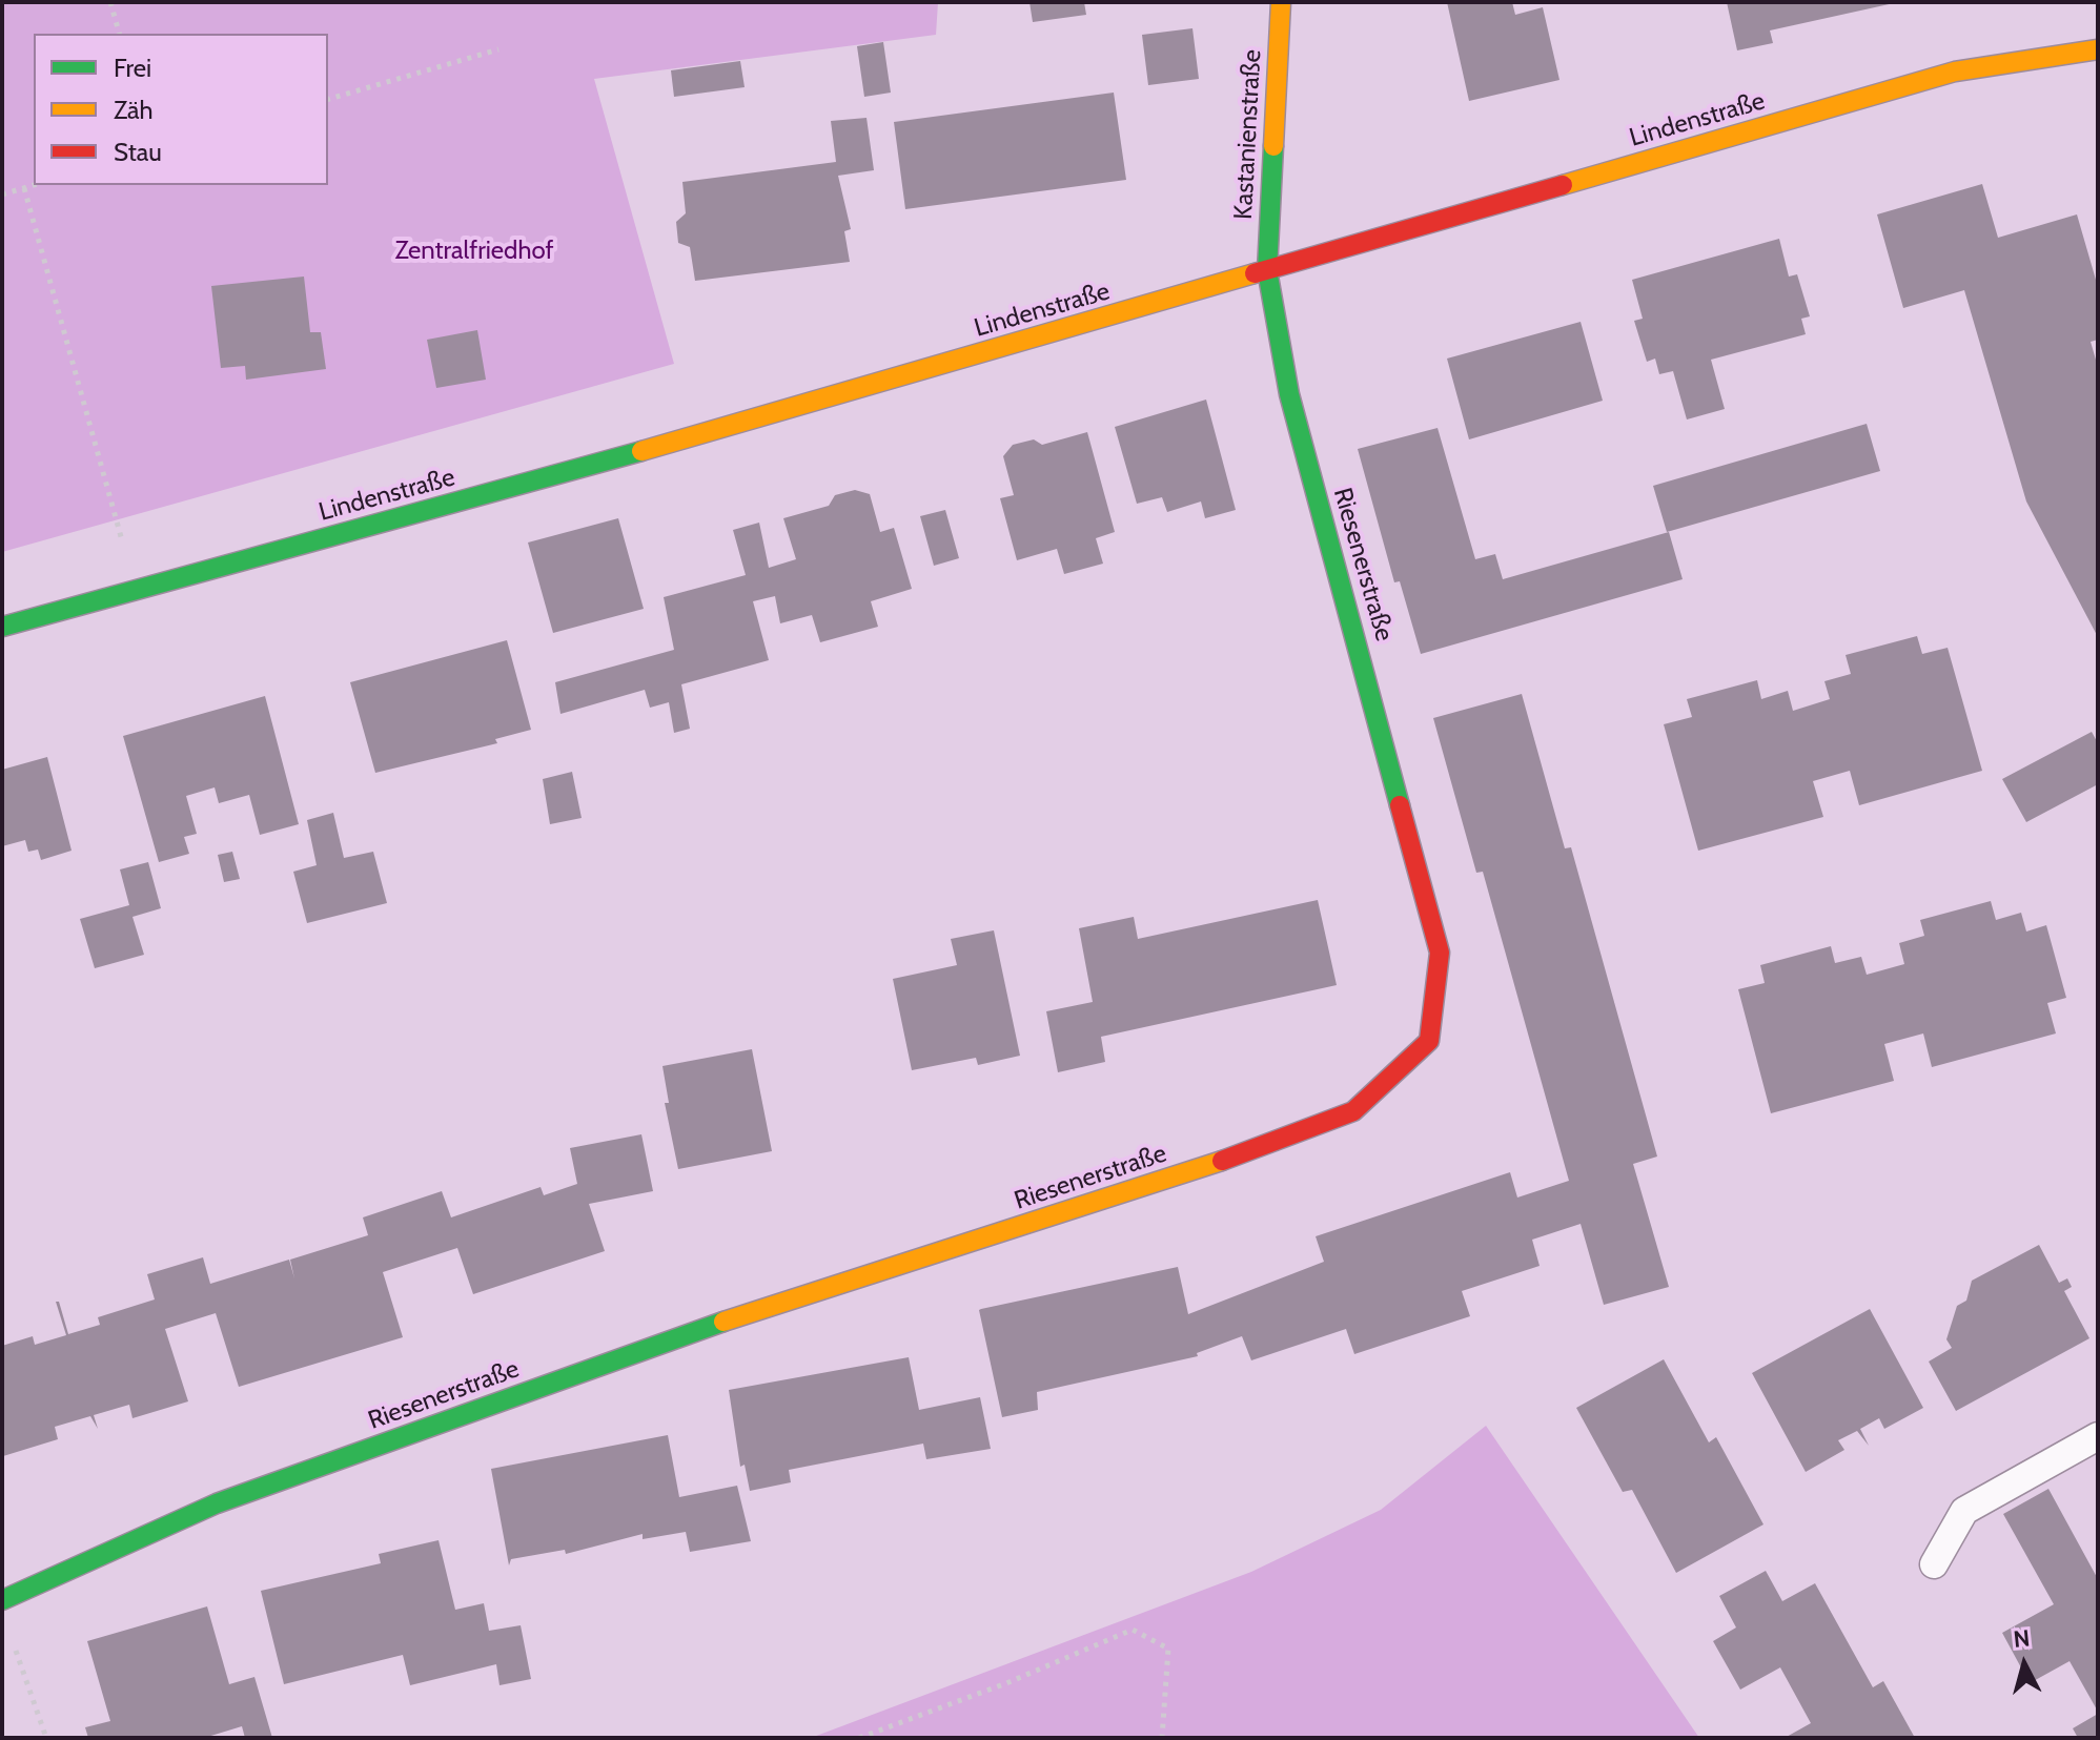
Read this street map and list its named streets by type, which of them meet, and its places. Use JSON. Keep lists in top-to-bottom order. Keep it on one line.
{"streets":{"street":["Lindenstraße","Kastanienstraße","Riesenerstraße"]},"crossings":[["Lindenstraße","Kastanienstraße"],["Lindenstraße","Riesenerstraße"],["Kastanienstraße","Riesenerstraße"]],"parks":["Zentralfriedhof"],"legend":["Frei","Zäh","Stau"],"north":"top"}
